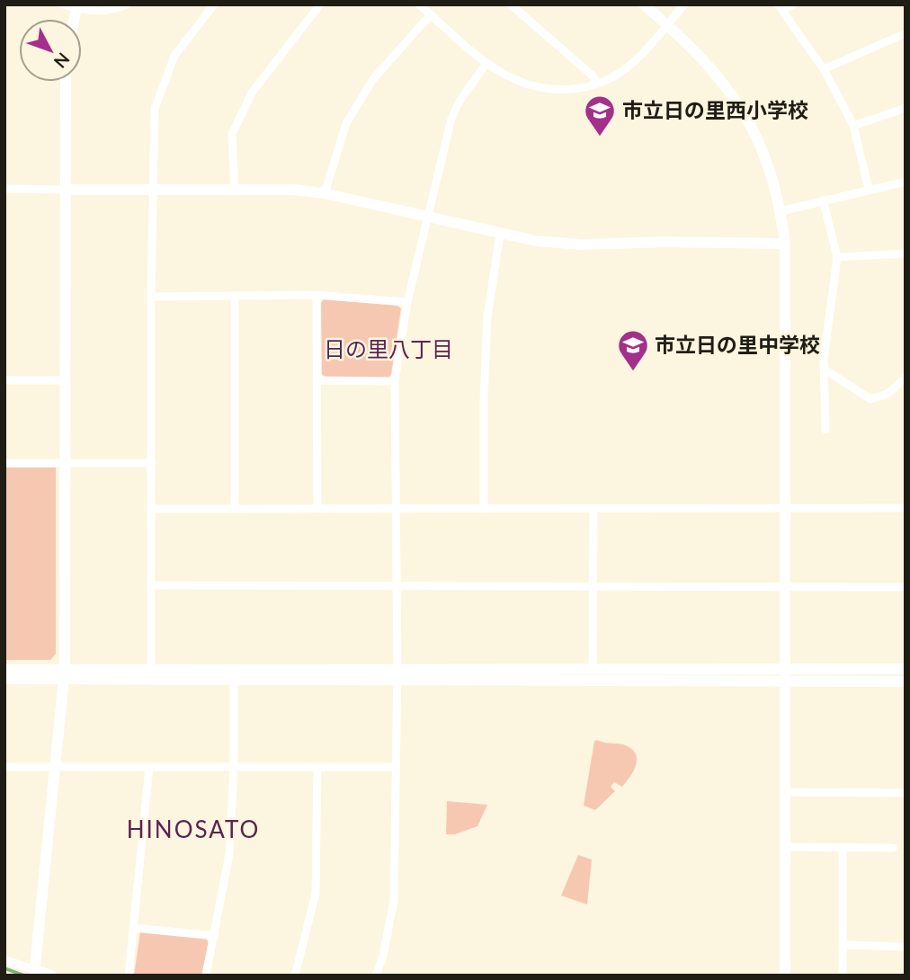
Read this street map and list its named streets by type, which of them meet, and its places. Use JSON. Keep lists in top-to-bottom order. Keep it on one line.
{"districts":["日の里八丁目","HINOSATO"],"places":{"school or university":["市立日の里西小学校","市立日の里中学校"]},"north":"bottom right"}
